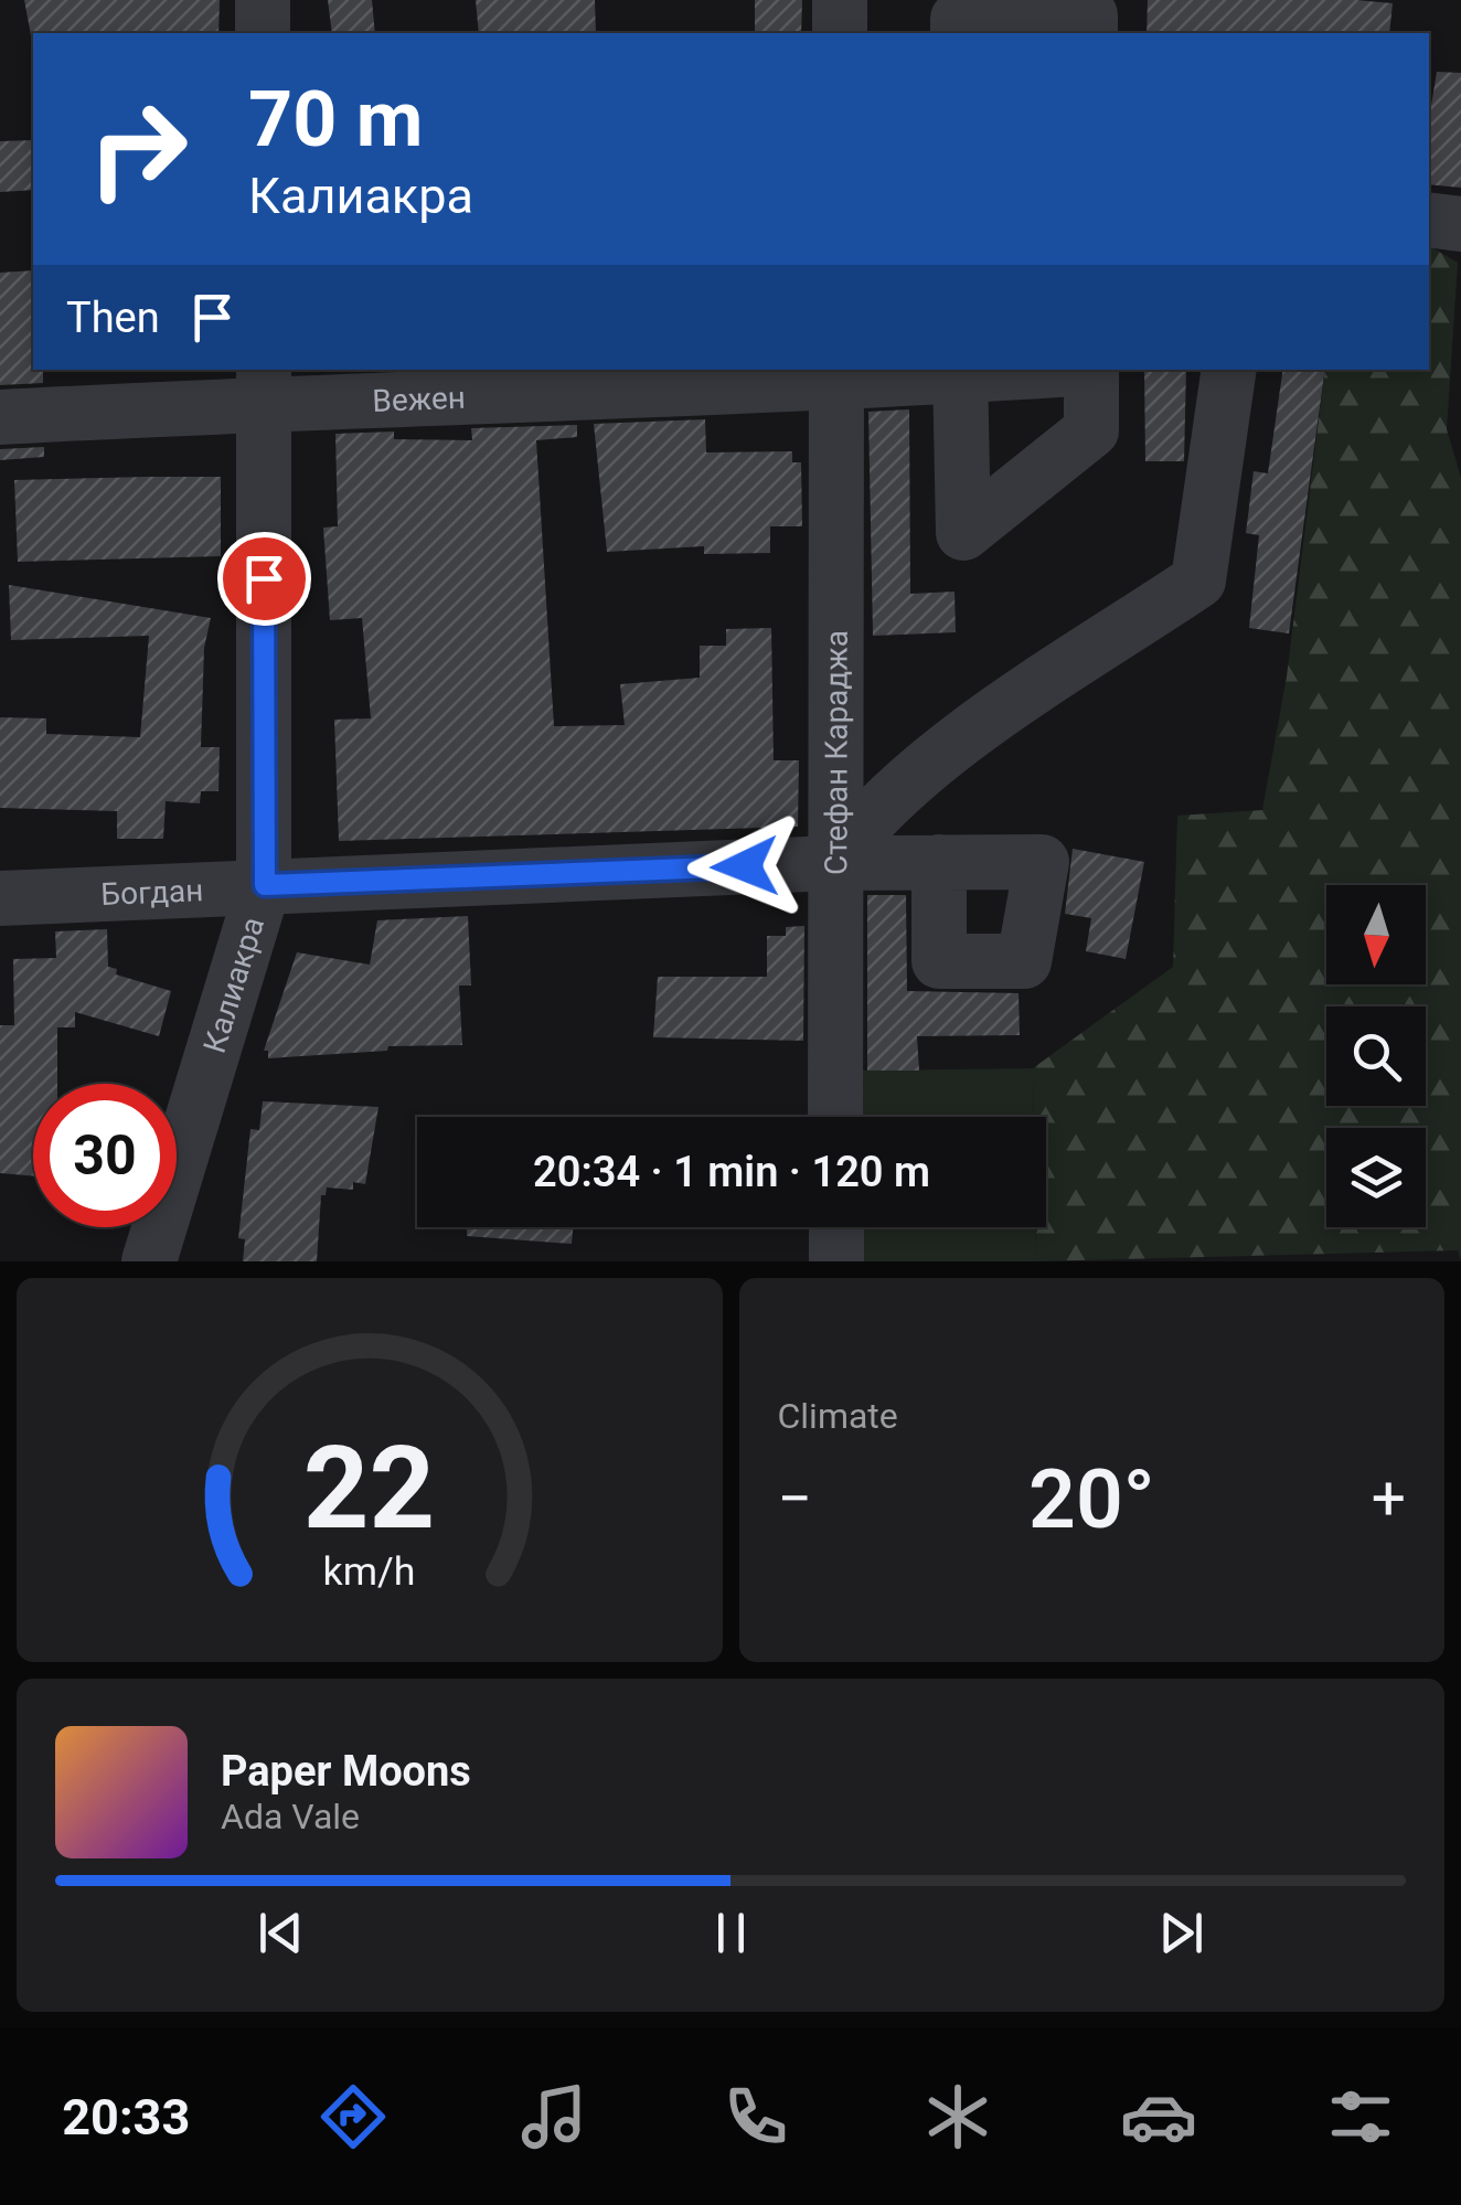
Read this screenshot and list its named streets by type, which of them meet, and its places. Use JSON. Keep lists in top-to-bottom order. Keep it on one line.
{"streets":{"street":["Вежен","Стефан Караджа","Богдан","Калиакра"]},"crossings":[["Вежен","Стефан Караджа"],["Вежен","Калиакра"],["Стефан Караджа","Богдан"],["Богдан","Калиакра"]],"north":"bottom","page":{"turn":["70 m","Калиакра"],"then":"Then","limit":"30","trip":"20:34 · 1 min · 120 m","tile":"Climate","heat":["−","20°","+"],"song":["Paper Moons","Ada Vale"],"tabs":"20:33","gauge":["22","km/h"]}}
